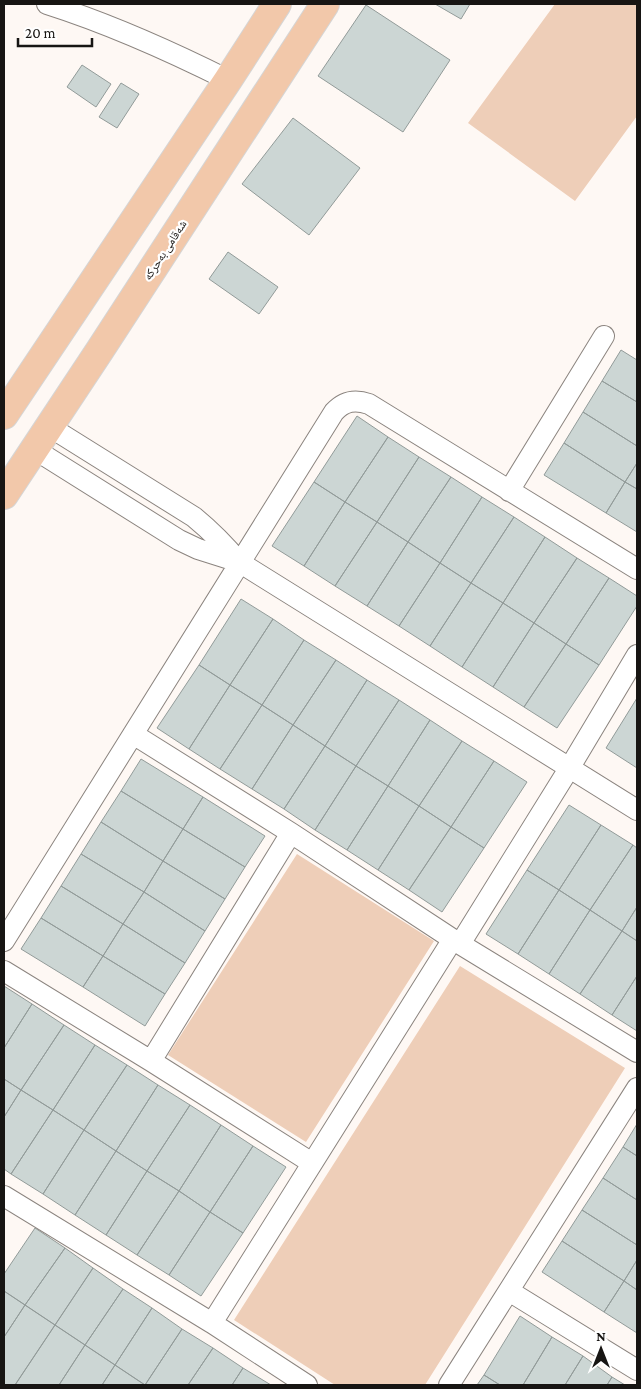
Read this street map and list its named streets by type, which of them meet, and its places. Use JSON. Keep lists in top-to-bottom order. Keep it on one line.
{"streets":{"main road":["شەقامی بەحرکە"]},"scale_bar":"20 m","north":"top"}
